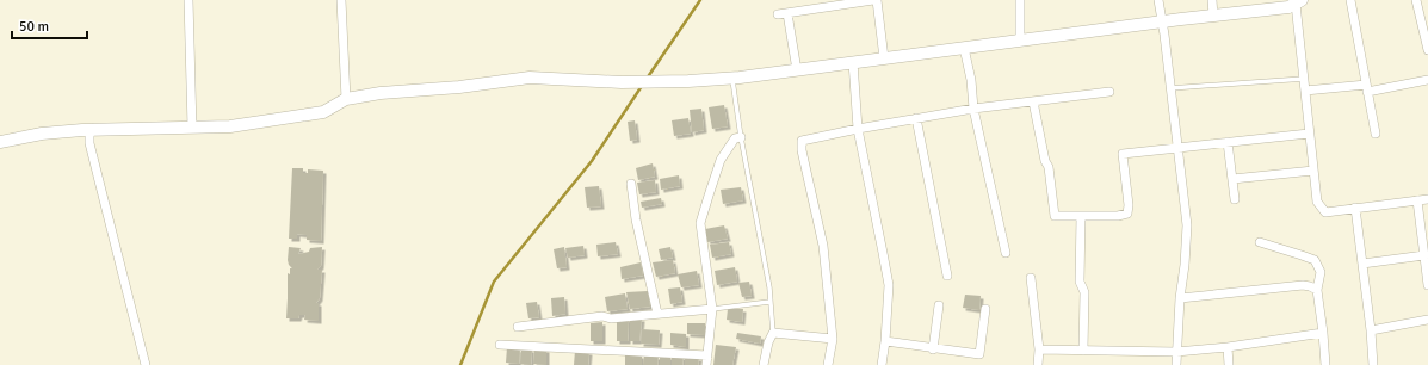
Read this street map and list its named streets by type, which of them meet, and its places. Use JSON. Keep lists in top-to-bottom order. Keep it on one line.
{"scale_bar":"50 m"}
